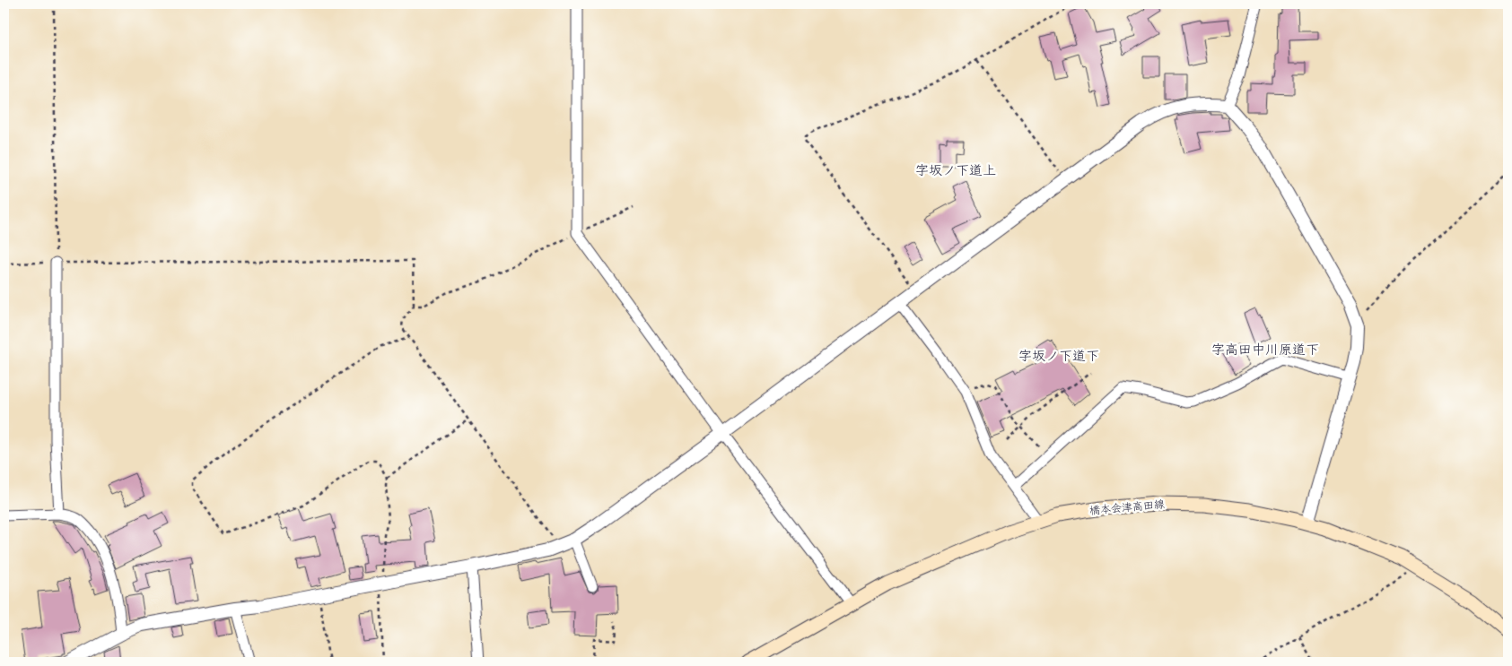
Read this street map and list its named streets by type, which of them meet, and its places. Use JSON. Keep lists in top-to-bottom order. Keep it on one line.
{"streets":{"main road":["橋本会津高田線"]},"districts":["字坂ノ下道上","字高田中川原道下","字坂ノ下道下"]}
